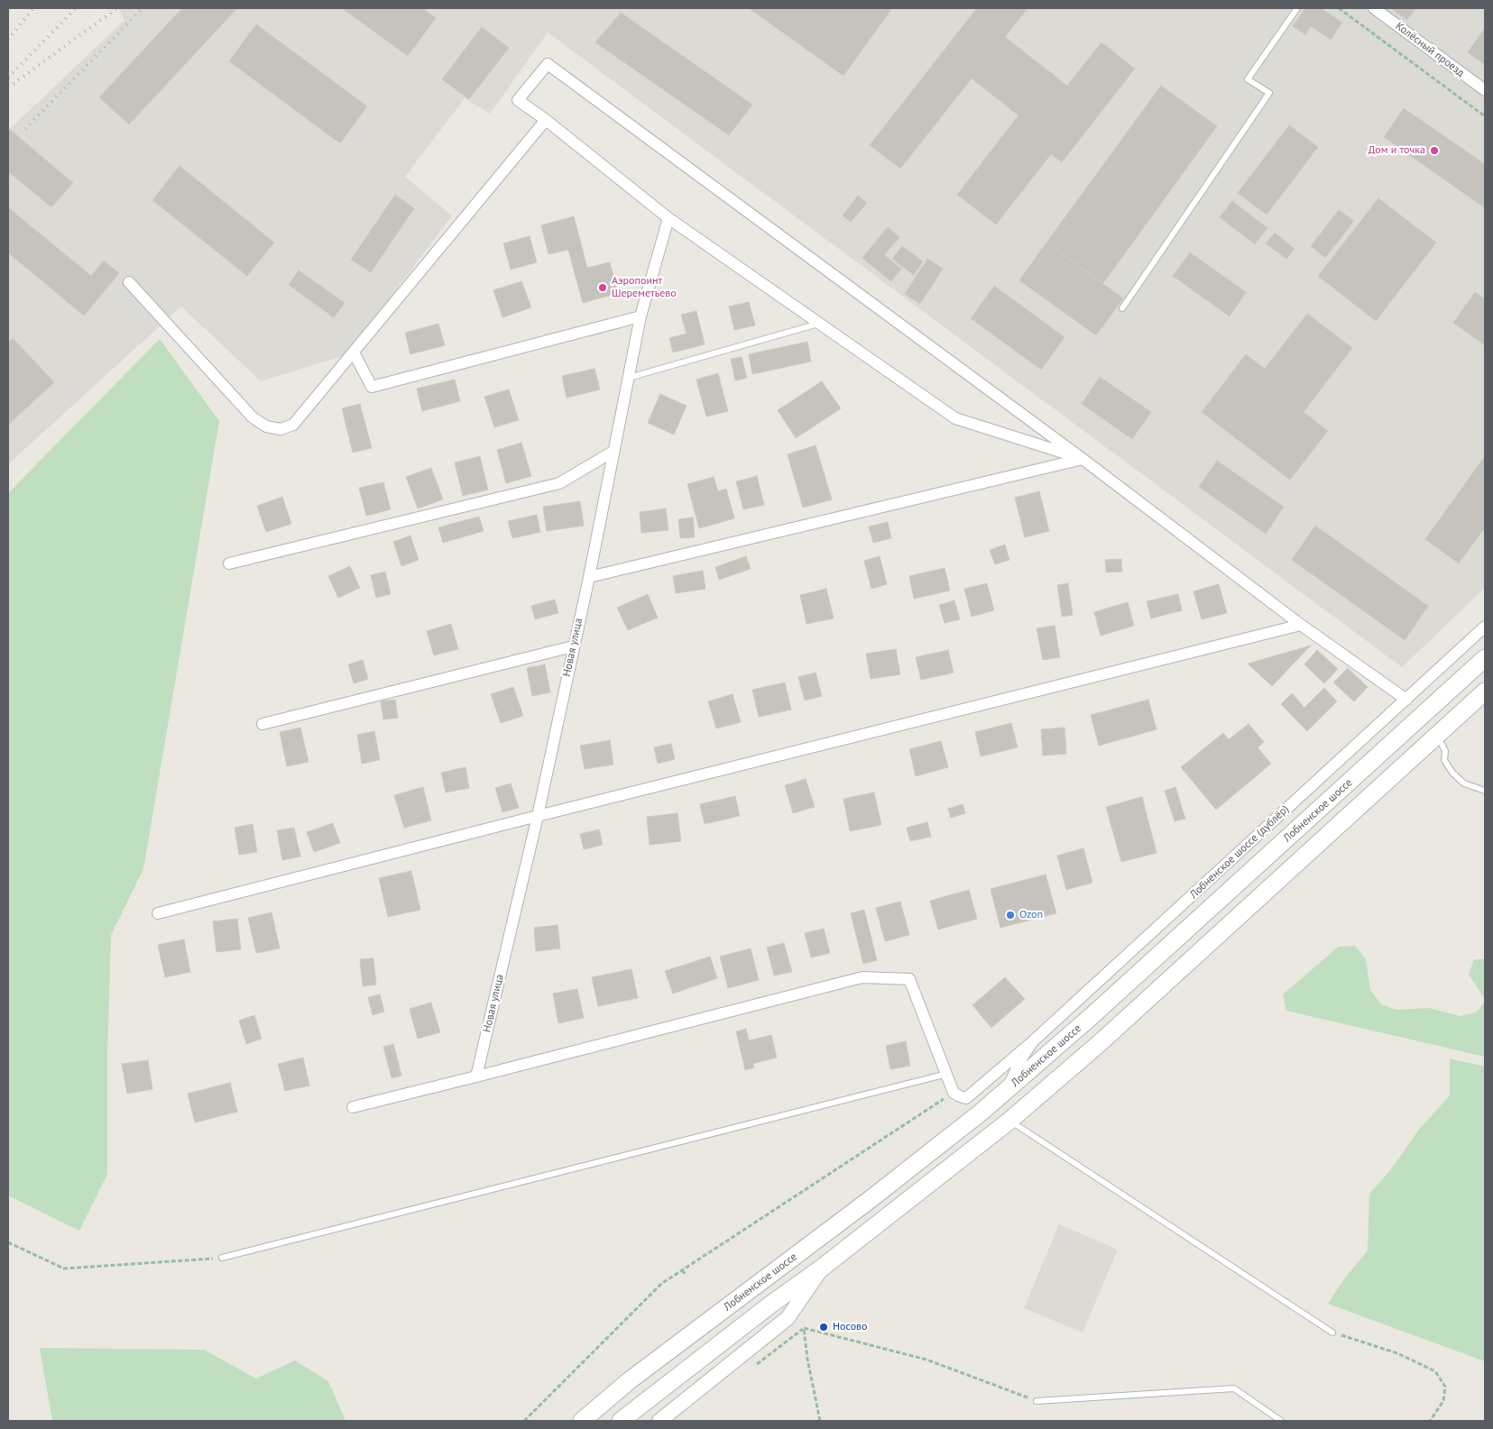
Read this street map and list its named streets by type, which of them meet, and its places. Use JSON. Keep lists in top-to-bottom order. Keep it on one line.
{"streets":{"main road":["Лобненское шоссе"],"street":["Колёсный проезд","Новая улица","Лобненское шоссе (дублёр)"]},"crossings":[["Лобненское шоссе","Лобненское шоссе (дублёр)"]],"places":["Дом и точка","Аэропоинт Шереметьево","Ozon","Носово"]}
